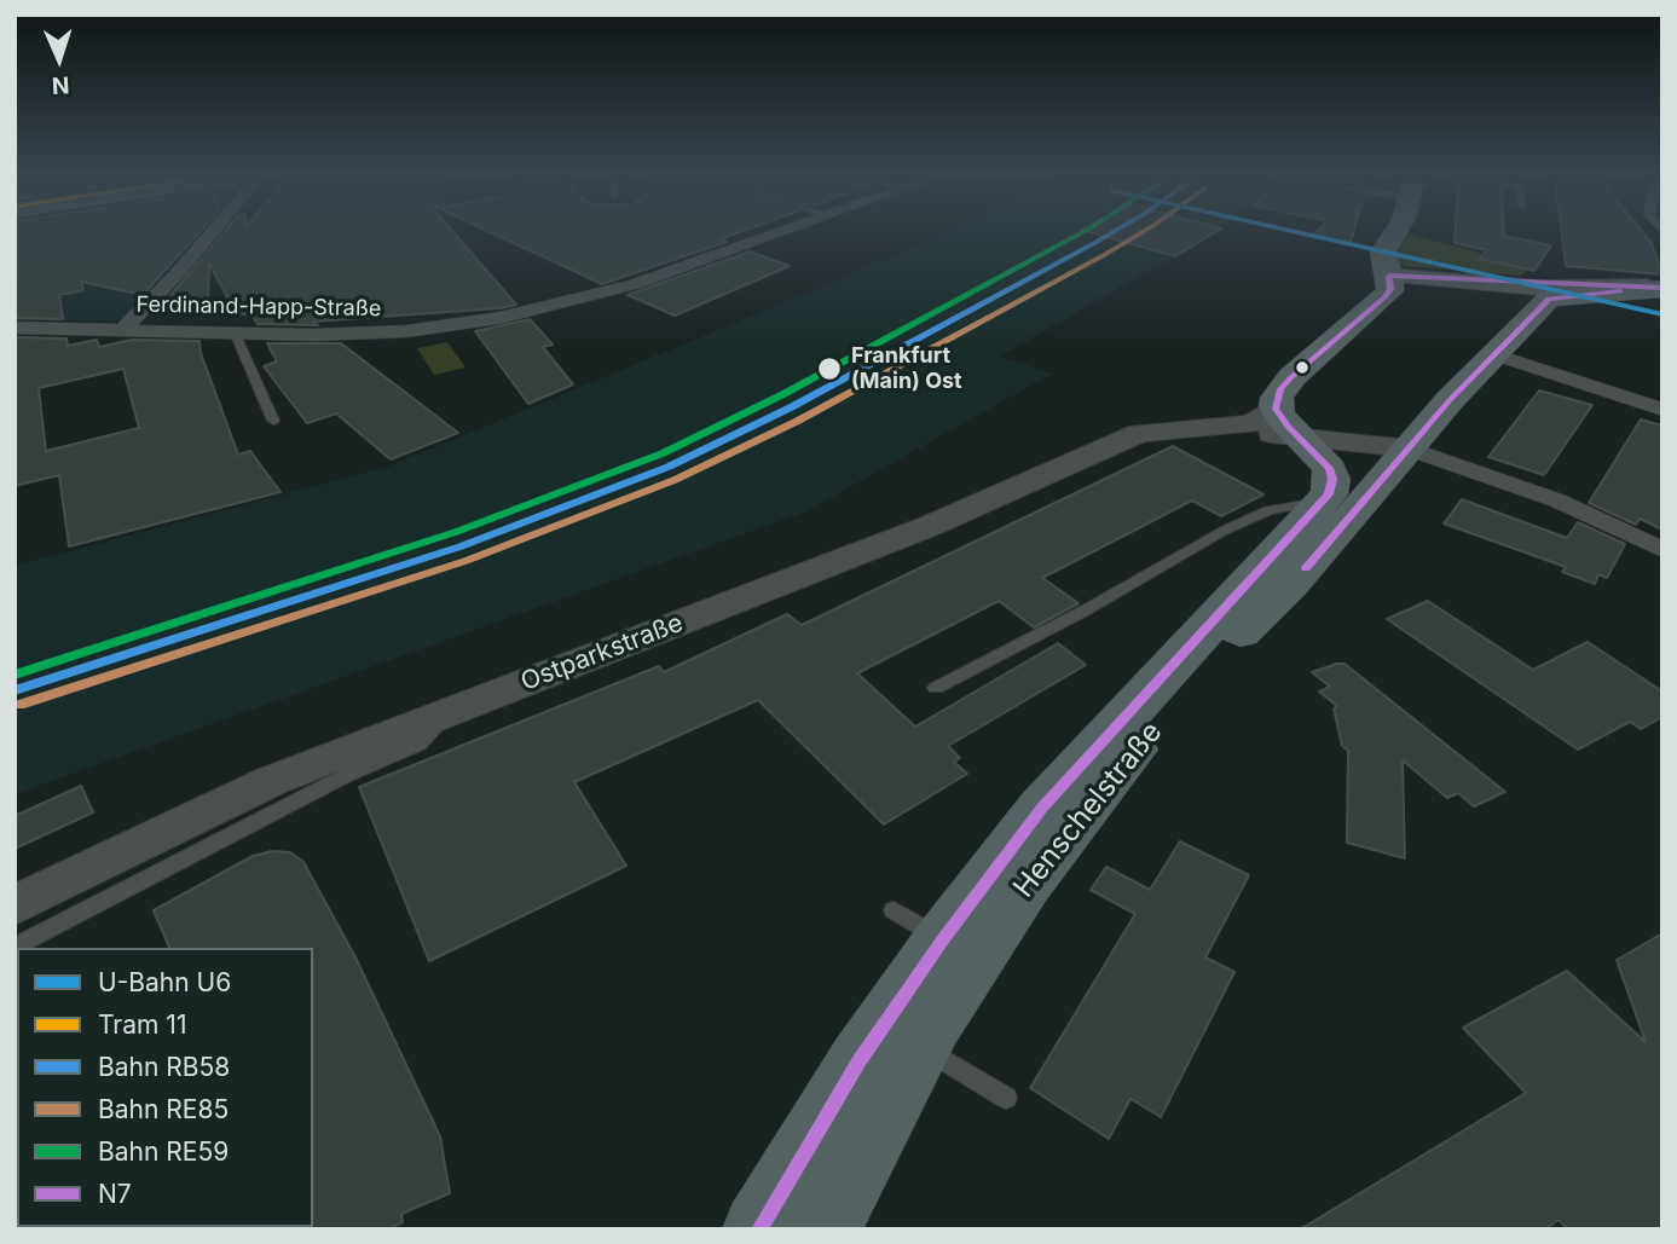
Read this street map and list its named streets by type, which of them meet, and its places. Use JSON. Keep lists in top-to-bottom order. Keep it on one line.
{"streets":{"main road":["Henschelstraße"],"street":["Ferdinand-Happ-Straße","Ostparkstraße"]},"crossings":[["Ostparkstraße","Henschelstraße"]],"places":["Frankfurt (Main) Ost"],"lines":["metro line U6","rail line RB58","rail line RE85","rail line RE59","transit line N7"],"legend":["U-Bahn U6","Tram 11","Bahn RB58","Bahn RE85","Bahn RE59","N7"],"north":"bottom"}
